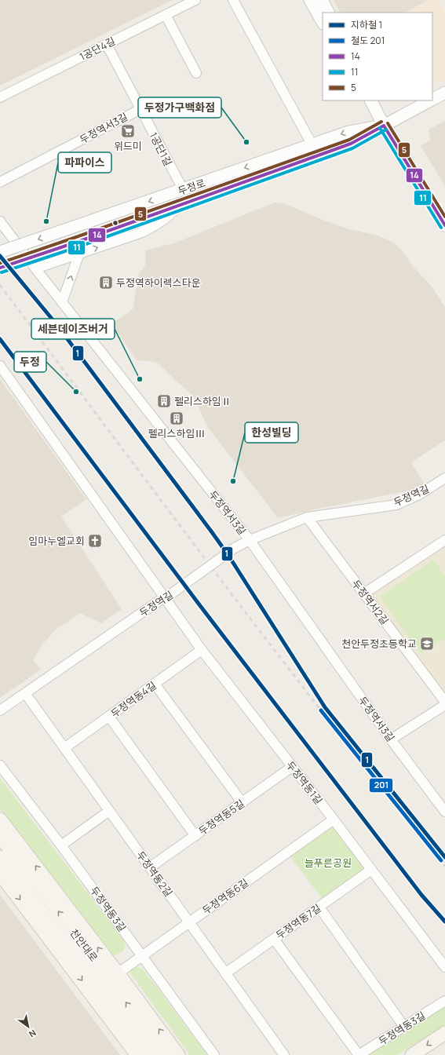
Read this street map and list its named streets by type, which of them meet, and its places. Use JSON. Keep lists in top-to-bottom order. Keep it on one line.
{"streets":{"main road":["천안대로"],"street":["1공단4길","두정역서3길","1공단1길","두정로","두정역길","두정역서2길","두정역동4길","두정역동1길","두정역동5길","두정역동2길","두정역동6길","두정역동3길","두정역동7길"]},"crossings":[["1공단4길","1공단1길"],["두정역서3길","1공단1길"],["두정역서3길","두정역길"],["1공단1길","두정로"],["두정역길","두정역서2길"],["두정역길","두정역동1길"],["두정역길","두정역동2길"],["두정역동4길","두정역동1길"],["두정역동4길","두정역동2길"],["두정역동1길","두정역동5길"],["두정역동1길","두정역동6길"],["두정역동1길","두정역동7길"],["두정역동5길","두정역동2길"],["두정역동2길","두정역동6길"],["두정역동2길","두정역동7길"],["두정역동6길","두정역동3길"]],"parks":["늘푸른공원"],"places":{"supermarket":["위드미"],"other":["두정가구백화점","파파이스","세븐데이즈버거","두정","한성빌딩"],"building":["두정역하이렉스타운","펠리스하임Ⅱ","펠리스하임Ⅲ"],"church":["임마누엘교회"],"school or university":["천안두정초등학교"]},"lines":["transit line 5","transit line 14","transit line 11","metro line 1","rail line 201"],"legend":["지하철 1","철도 201","14","11","5"],"north":"bottom right"}
